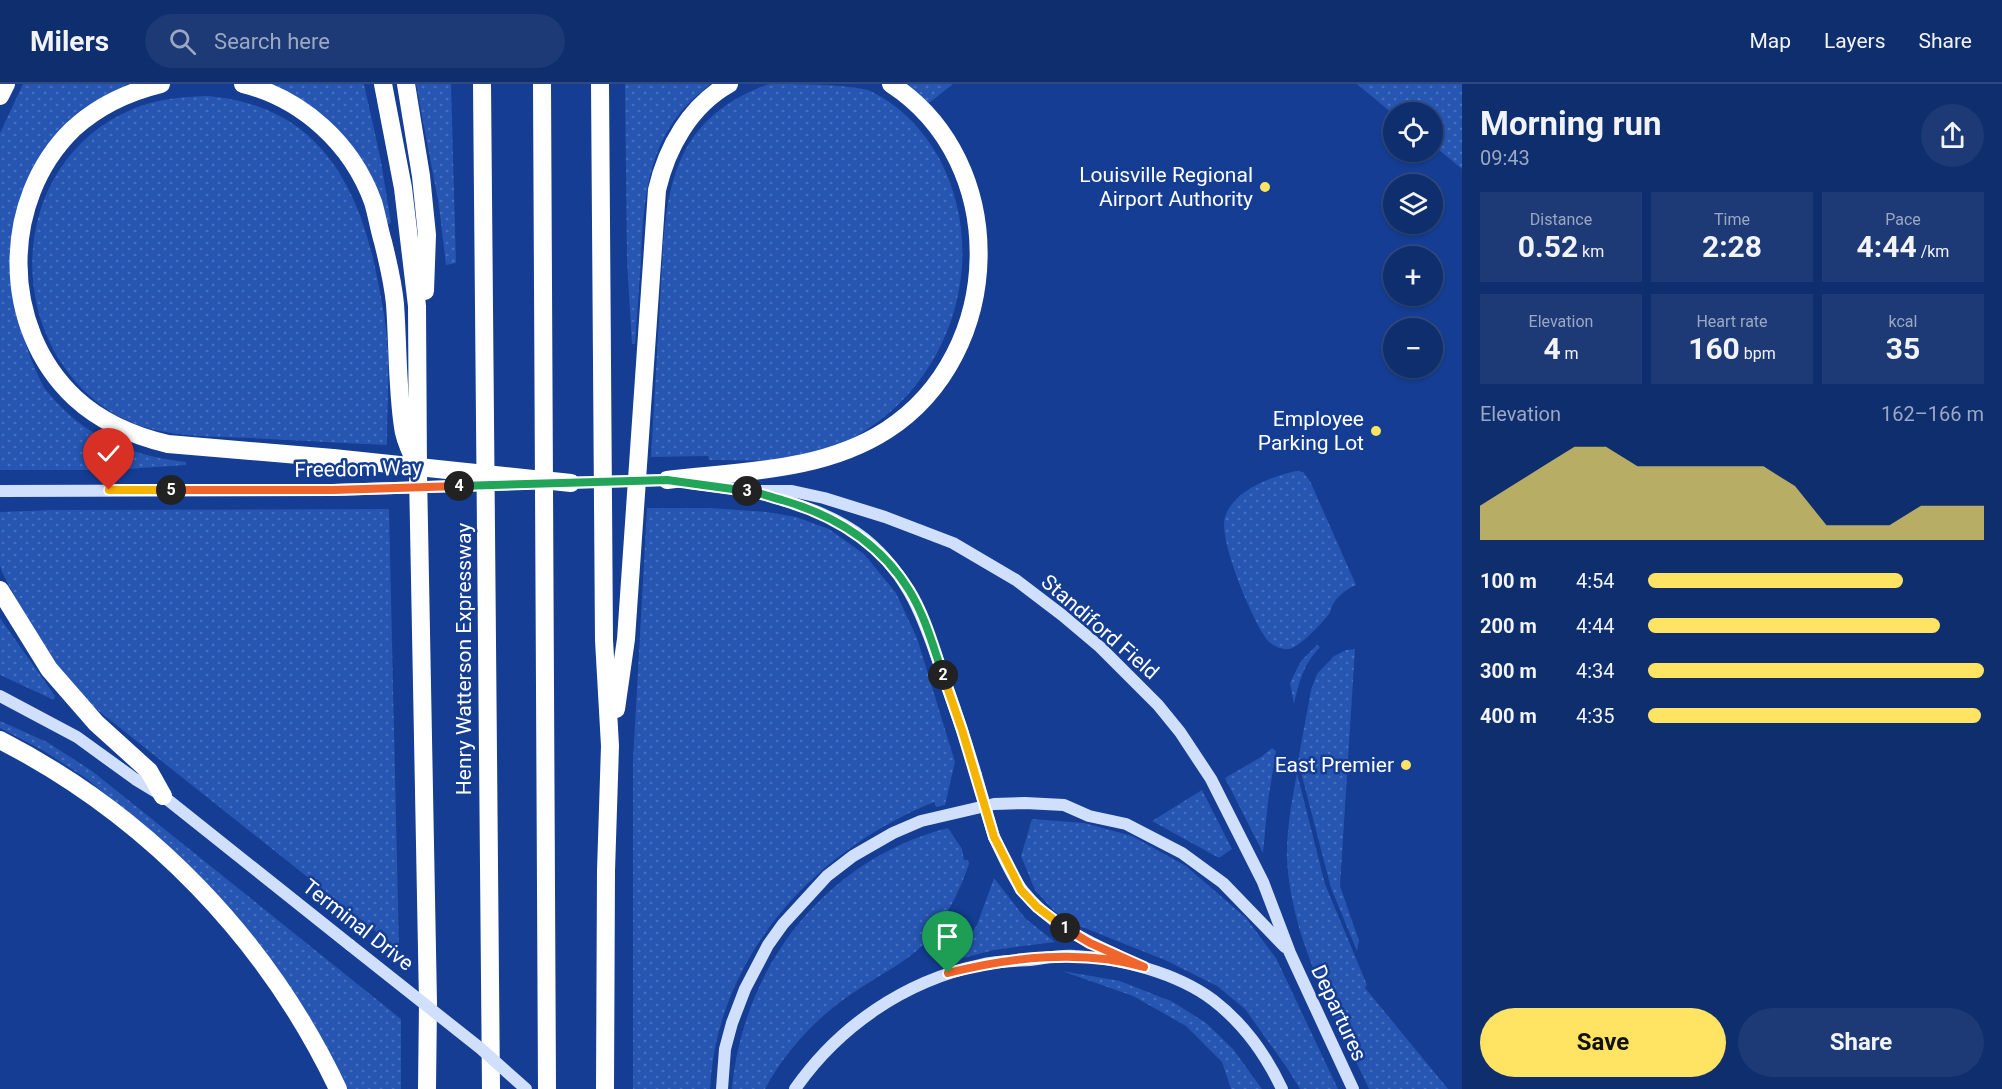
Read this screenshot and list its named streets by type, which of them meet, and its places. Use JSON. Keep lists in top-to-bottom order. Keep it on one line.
{"streets":{"highway":["Henry Watterson Expressway"],"main road":["Freedom Way","Standiford Field","Terminal Drive","Departures"]},"crossings":[["Freedom Way","Standiford Field"],["Standiford Field","Departures"]],"places":["Louisville Regional Airport Authority","Employee Parking Lot","East Premier"],"page":{"header":"Milers","search":"Search here","nav":["Map","Layers","Share"],"heading":["Morning run","09:43"],"map_buttons":["+","−"],"stats":[["Distance","0.52 km"],["Time","2:28"],["Pace","4:44 /km"],["Elevation","4 m"],["Heart rate","160 bpm"],["kcal","35"]],"chart":["Elevation","162–166 m"],"pins":["4","5","3","2","1"],"list":[{"name":"100 m","note":"4:54"},{"name":"200 m","note":"4:44"},{"name":"300 m","note":"4:34"},{"name":"400 m","note":"4:35"}],"buttons":["Save","Share"]}}
